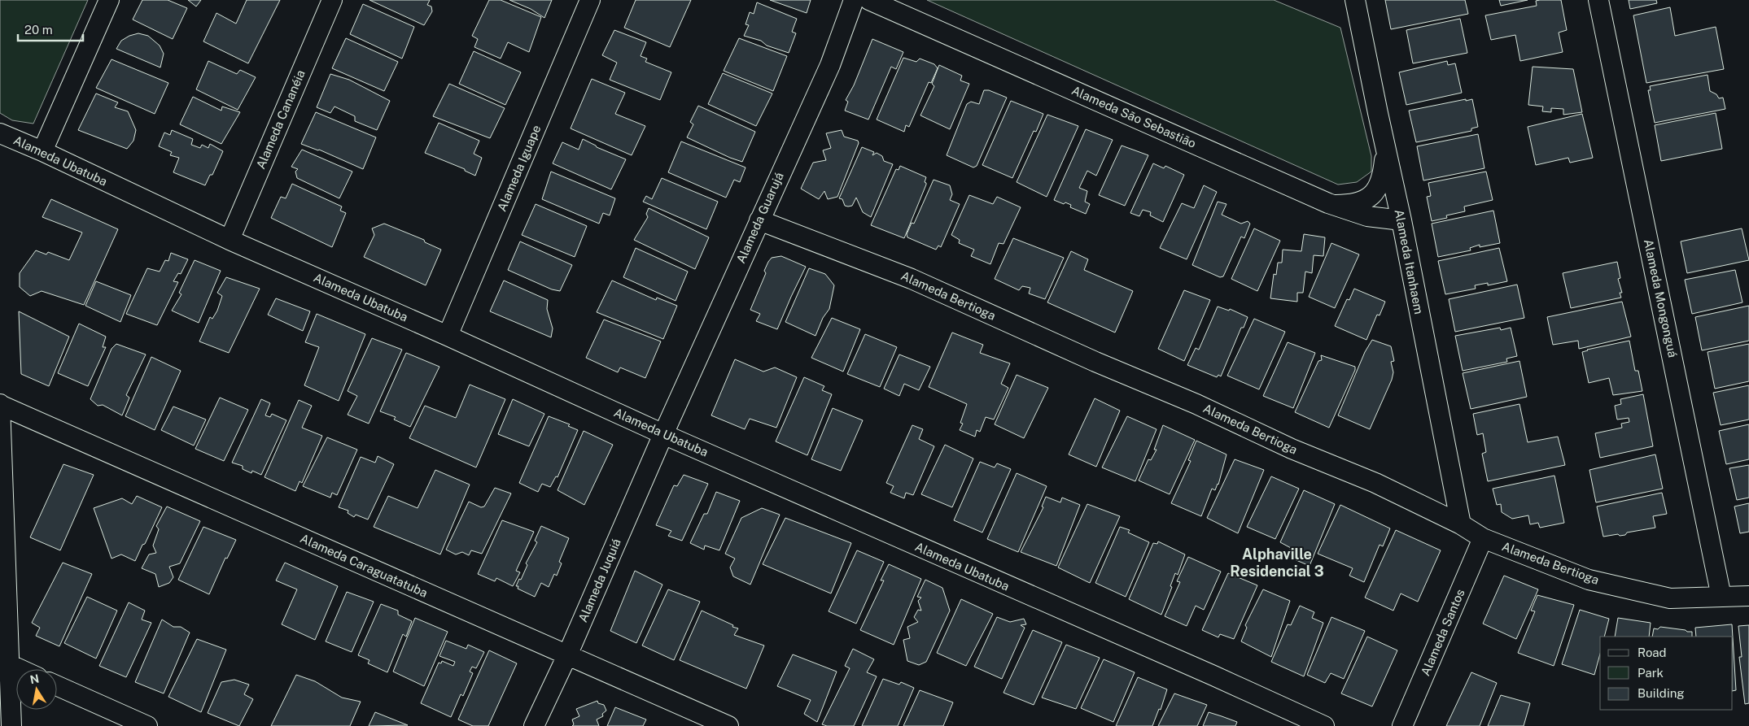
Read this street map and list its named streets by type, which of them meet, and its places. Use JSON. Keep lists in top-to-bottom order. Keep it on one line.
{"streets":{"street":["Alameda São Sebastião","Alameda Cananéia","Alameda Ubatuba","Alameda Iguape","Alameda Guarujá","Alameda Itanhaem","Alameda Bertioga","Alameda Mongonguá","Alameda Caraguatatuba","Alameda Juquiá","Alameda Santos"]},"crossings":[["Alameda São Sebastião","Alameda Itanhaem"],["Alameda Cananéia","Alameda Ubatuba"],["Alameda Ubatuba","Alameda Iguape"],["Alameda Ubatuba","Alameda Guarujá"],["Alameda Ubatuba","Alameda Juquiá"],["Alameda Guarujá","Alameda Bertioga"],["Alameda Guarujá","Alameda Juquiá"],["Alameda Itanhaem","Alameda Bertioga"],["Alameda Bertioga","Alameda Mongonguá"],["Alameda Bertioga","Alameda Santos"],["Alameda Caraguatatuba","Alameda Juquiá"]],"districts":["Alphaville Residencial 3"],"legend":["Road","Park","Building"],"scale_bar":"20 m","north":"top"}
